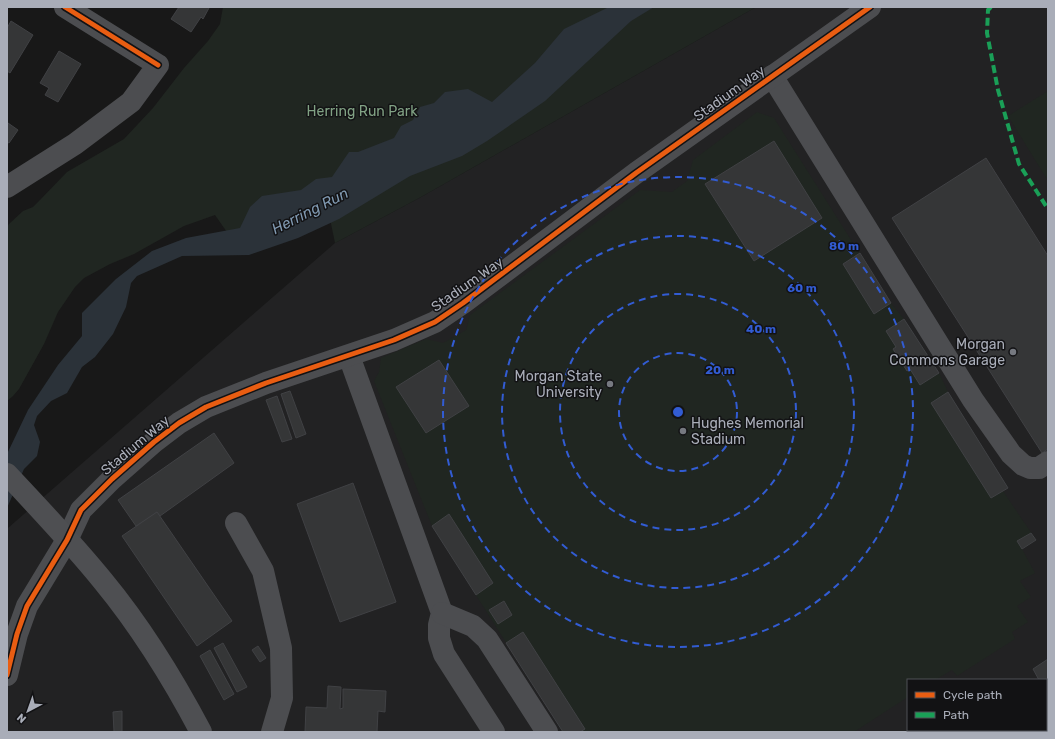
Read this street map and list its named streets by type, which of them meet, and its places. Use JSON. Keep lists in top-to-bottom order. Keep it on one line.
{"streets":{"street":["Stadium Way"]},"water":["Herring Run"],"parks":["Herring Run Park"],"places":["Morgan Commons Garage","Morgan State University","Hughes Memorial Stadium"],"legend":["Cycle path","Path"],"north":"bottom left","rings":["80 m","60 m","40 m","20 m"]}
